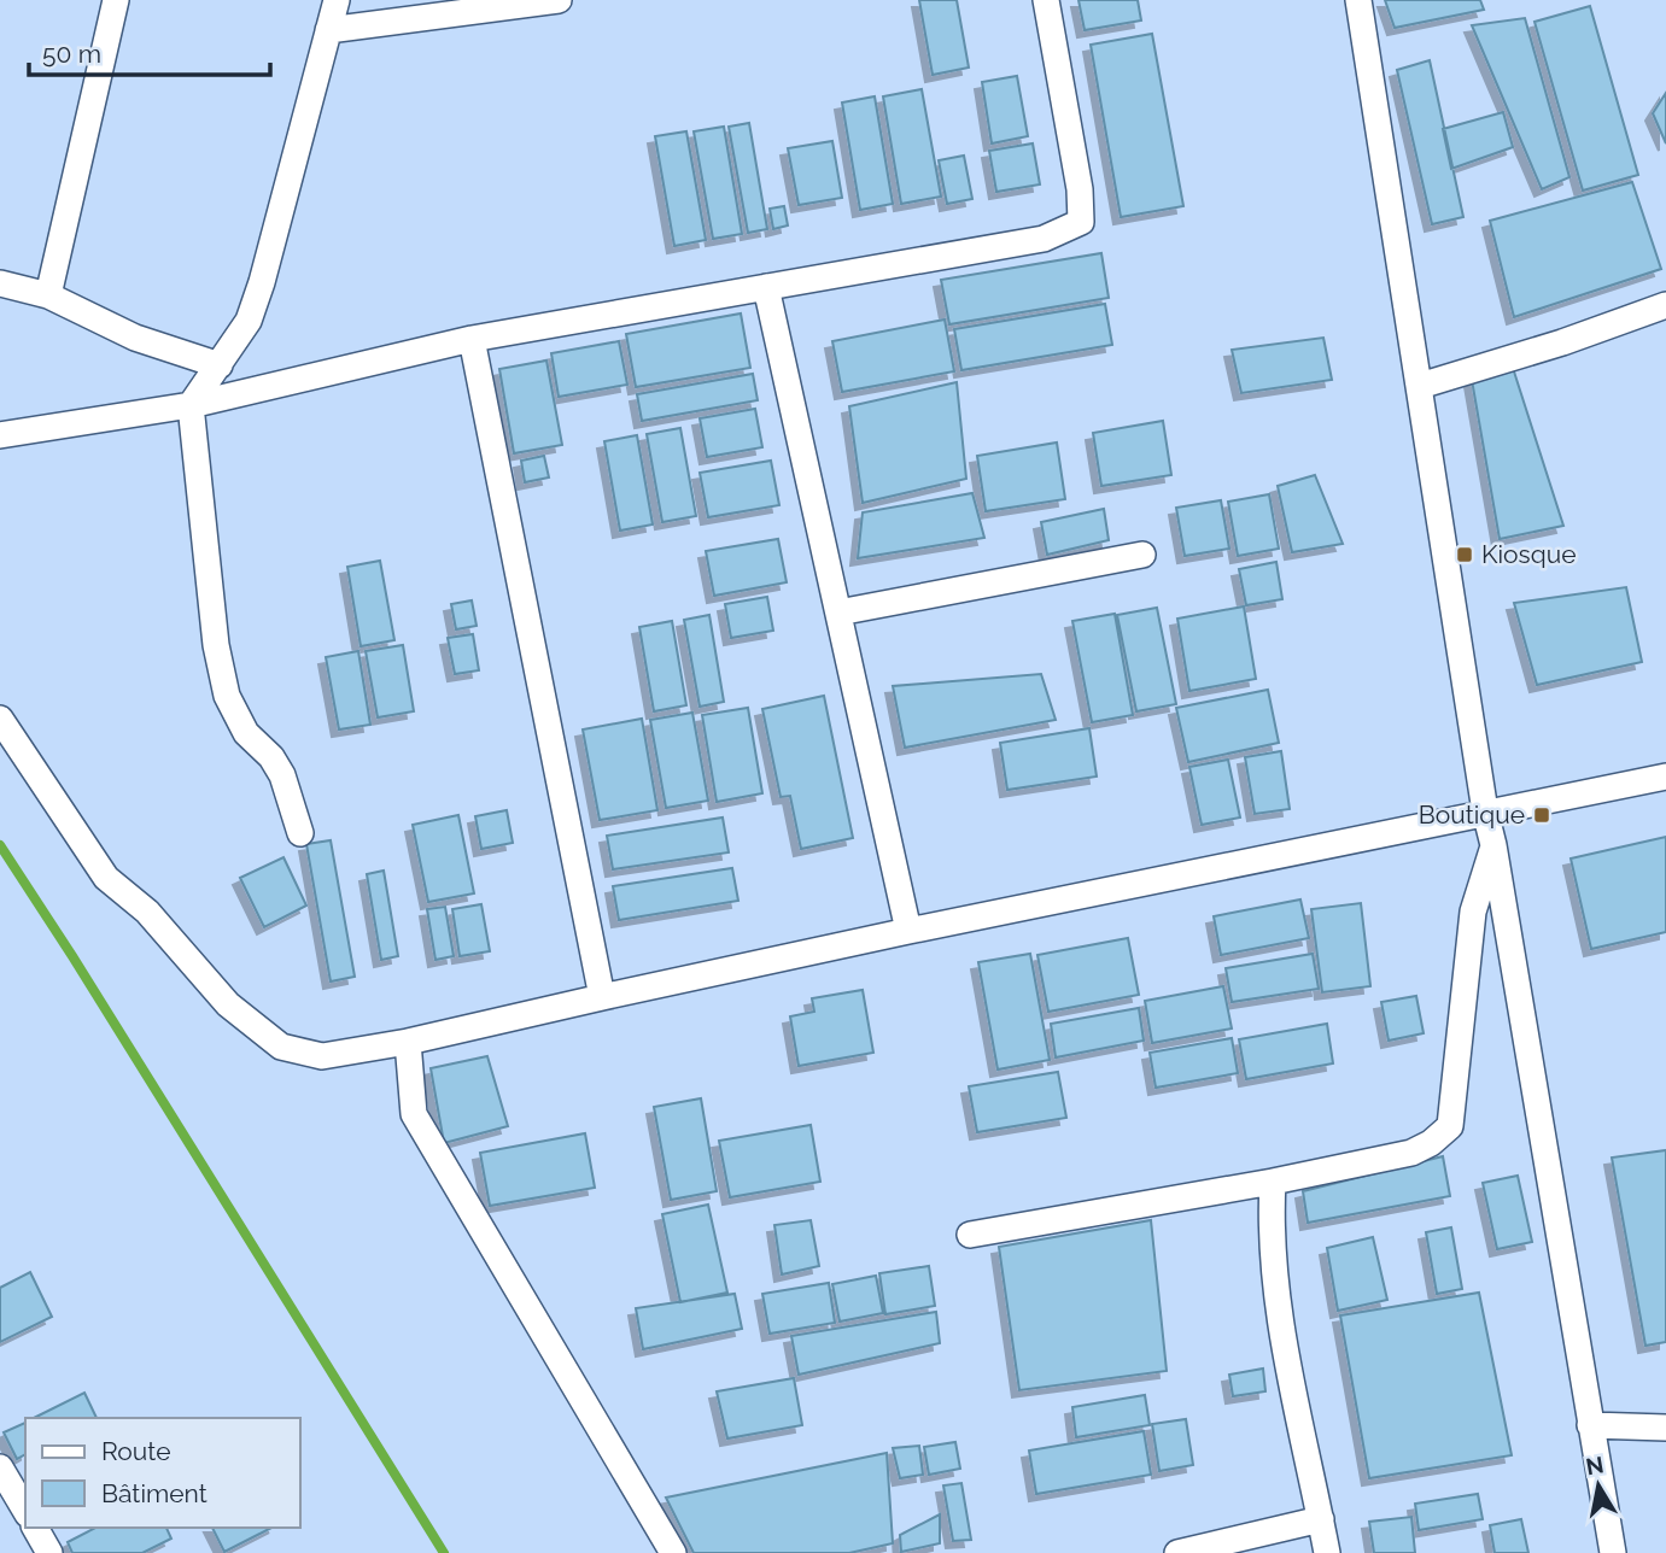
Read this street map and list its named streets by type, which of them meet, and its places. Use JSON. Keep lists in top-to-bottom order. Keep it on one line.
{"places":{"transit":["Kiosque","Boutique"]},"legend":["Route","Bâtiment"],"scale_bar":"50 m","north":"top"}
